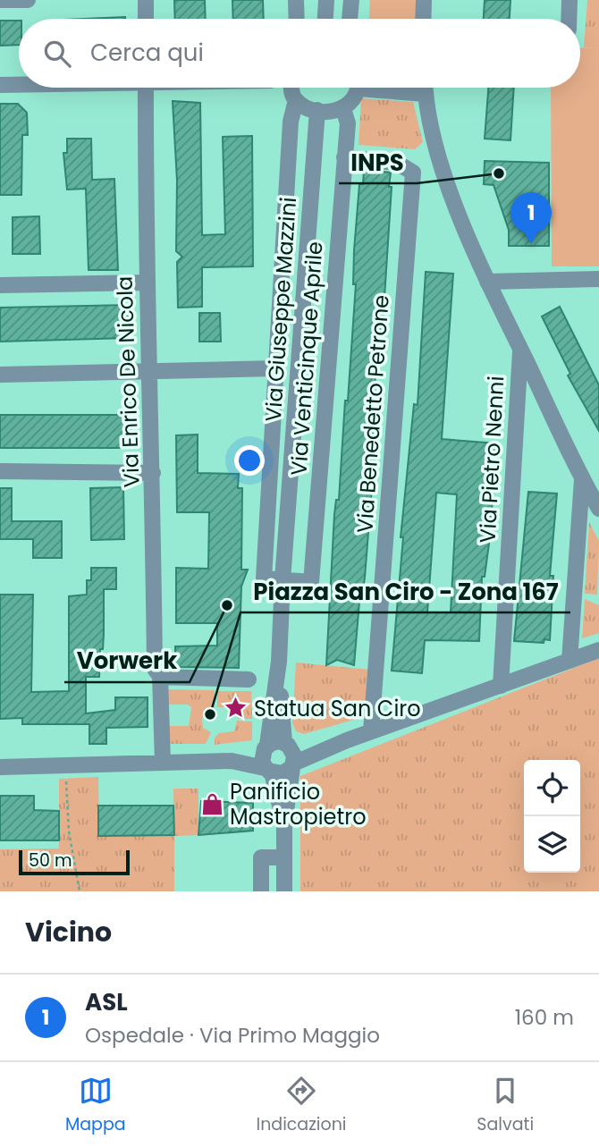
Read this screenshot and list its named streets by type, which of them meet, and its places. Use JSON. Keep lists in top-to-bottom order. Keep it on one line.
{"streets":{"street":["Via Giuseppe Mazzini","Via Venticinque Aprile","Via Enrico De Nicola","Via Benedetto Petrone","Via Pietro Nenni"]},"crossings":[["Via Giuseppe Mazzini","Via Venticinque Aprile"],["Via Venticinque Aprile","Via Benedetto Petrone"]],"places":{"other":["INPS","Vorwerk","Piazza San Ciro - Zona 167"],"place":["Statua San Ciro"],"shop":["Panificio Mastropietro"]},"scale_bar":"50 m","page":{"search":"Cerca qui","pins":"1","scale":"50 m","heading":"Vicino","list":[{"mark":"1","name":"ASL","note":"Ospedale · Via Primo Maggio","value":"160 m"}],"nav":["Mappa","Indicazioni","Salvati"]}}
